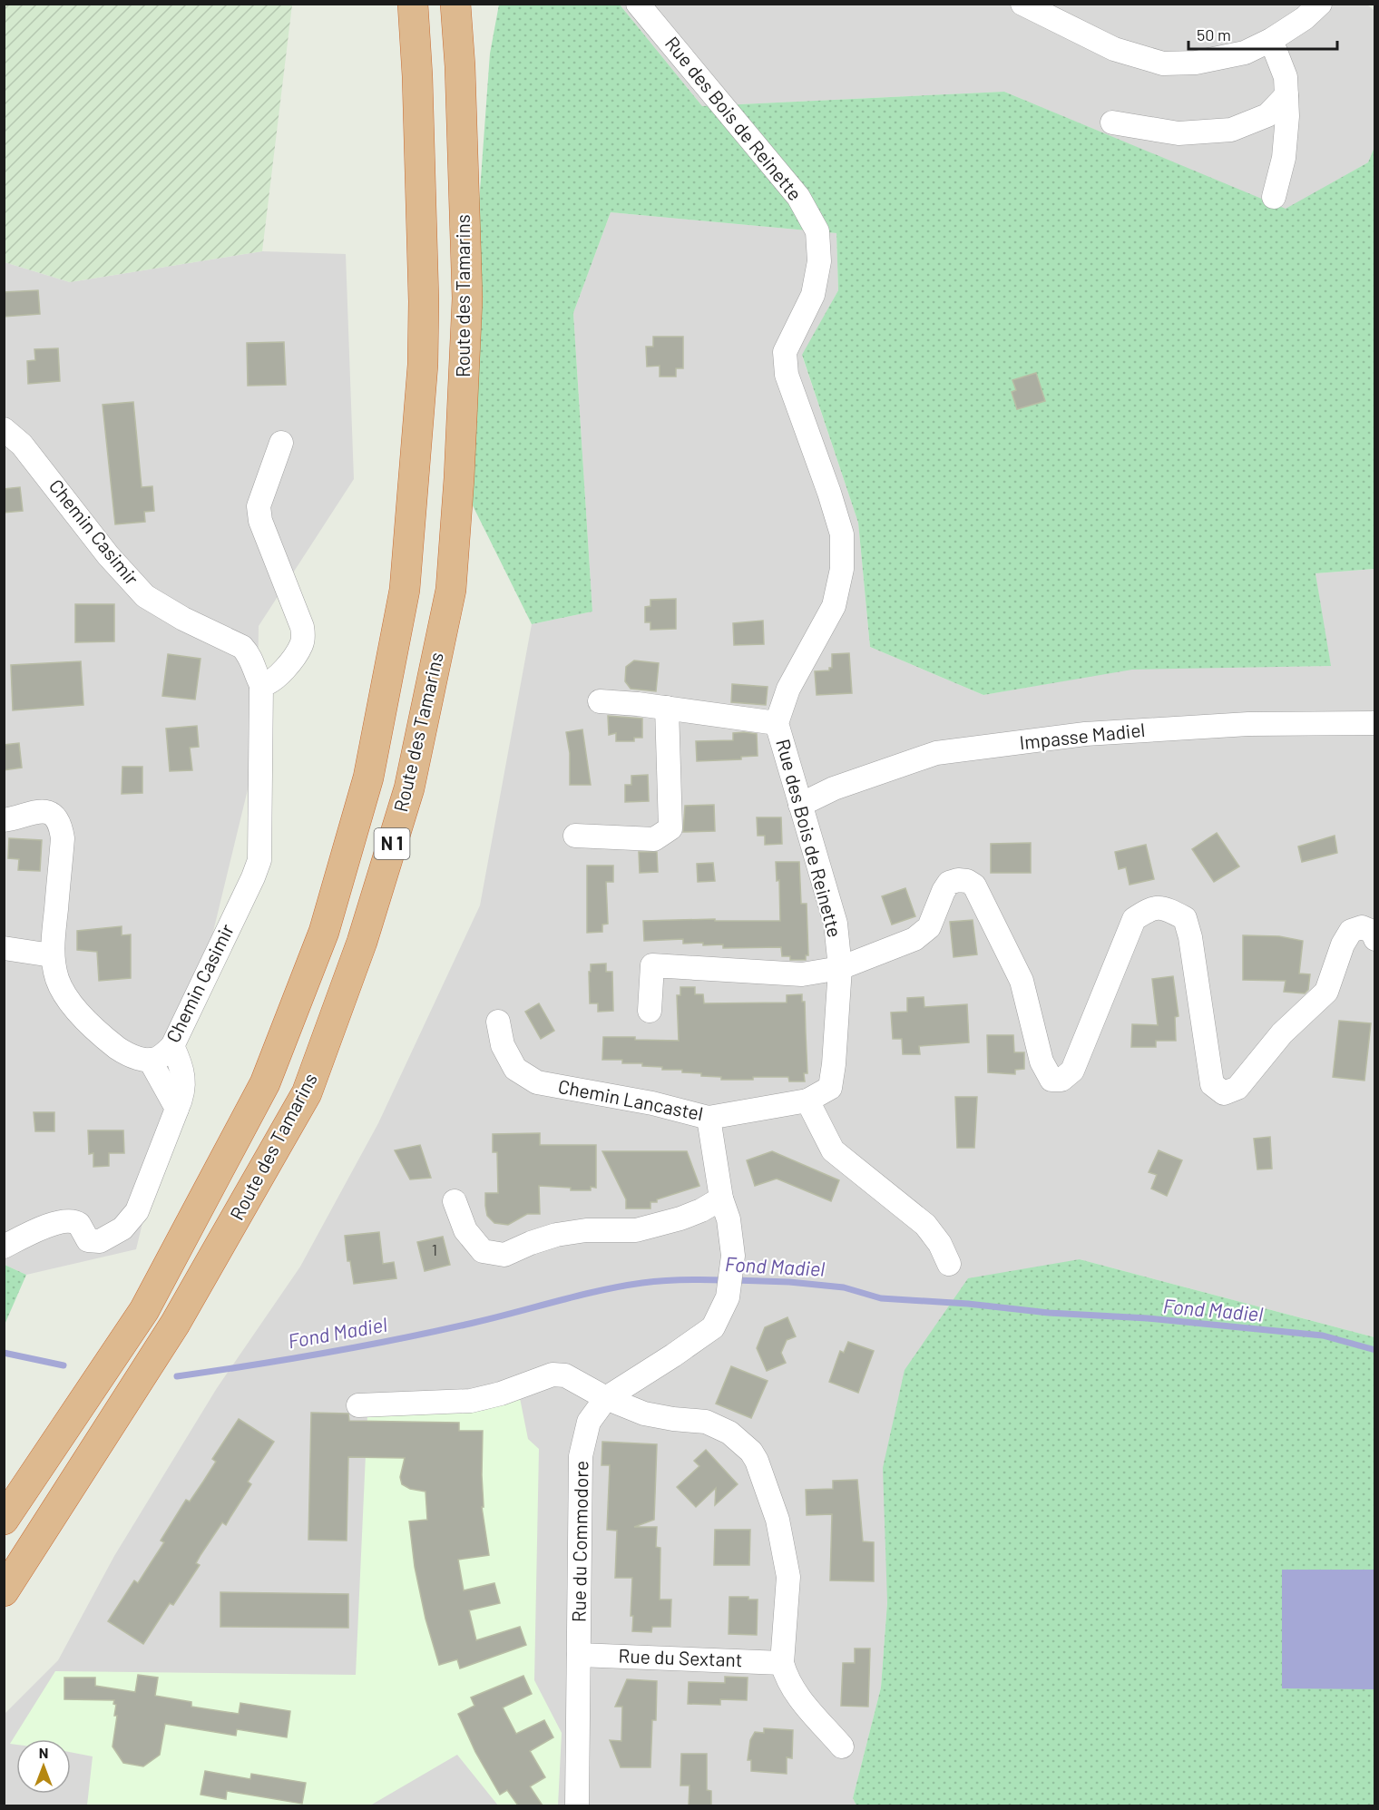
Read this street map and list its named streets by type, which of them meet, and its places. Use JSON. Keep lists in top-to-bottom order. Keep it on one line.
{"streets":{"highway":["Route des Tamarins","N 1"],"street":["Rue des Bois de Reinette","Chemin Casimir","Impasse Madiel","Chemin Lancastel","Rue du Commodore","Rue du Sextant"]},"crossings":[["Rue des Bois de Reinette","Impasse Madiel"],["Rue des Bois de Reinette","Chemin Lancastel"],["Chemin Lancastel","Rue du Commodore"],["Rue du Commodore","Rue du Sextant"]],"water":["Fond Madiel"],"house_numbers":["1"],"scale_bar":"50 m","north":"top"}
